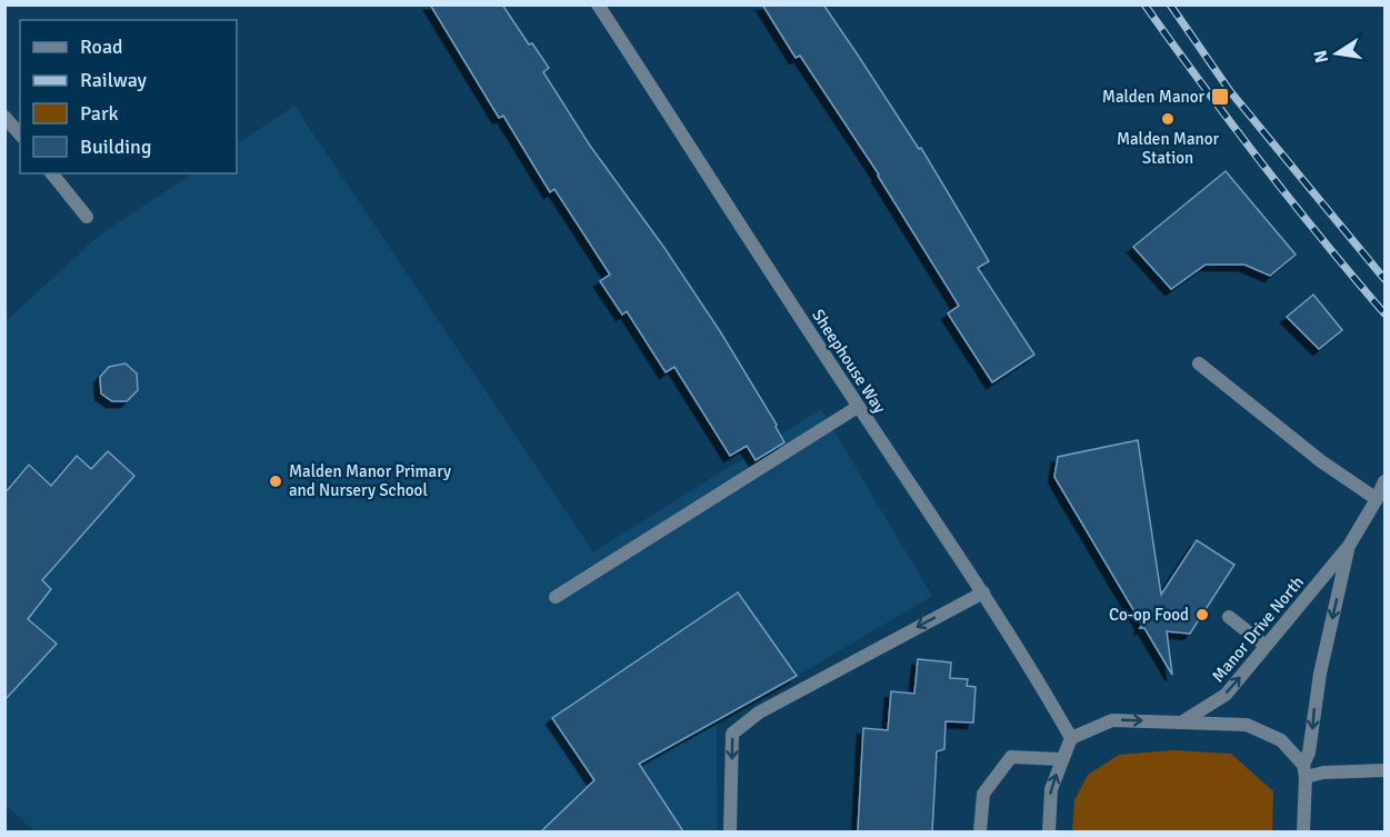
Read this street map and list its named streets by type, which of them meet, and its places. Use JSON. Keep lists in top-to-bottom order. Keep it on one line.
{"streets":{"street":["Sheephouse Way","Manor Drive North"]},"places":{"transit":["Malden Manor"],"other":["Malden Manor Station","Malden Manor Primary and Nursery School","Co-op Food"]},"legend":["Road","Railway","Park","Building"],"north":"left"}
